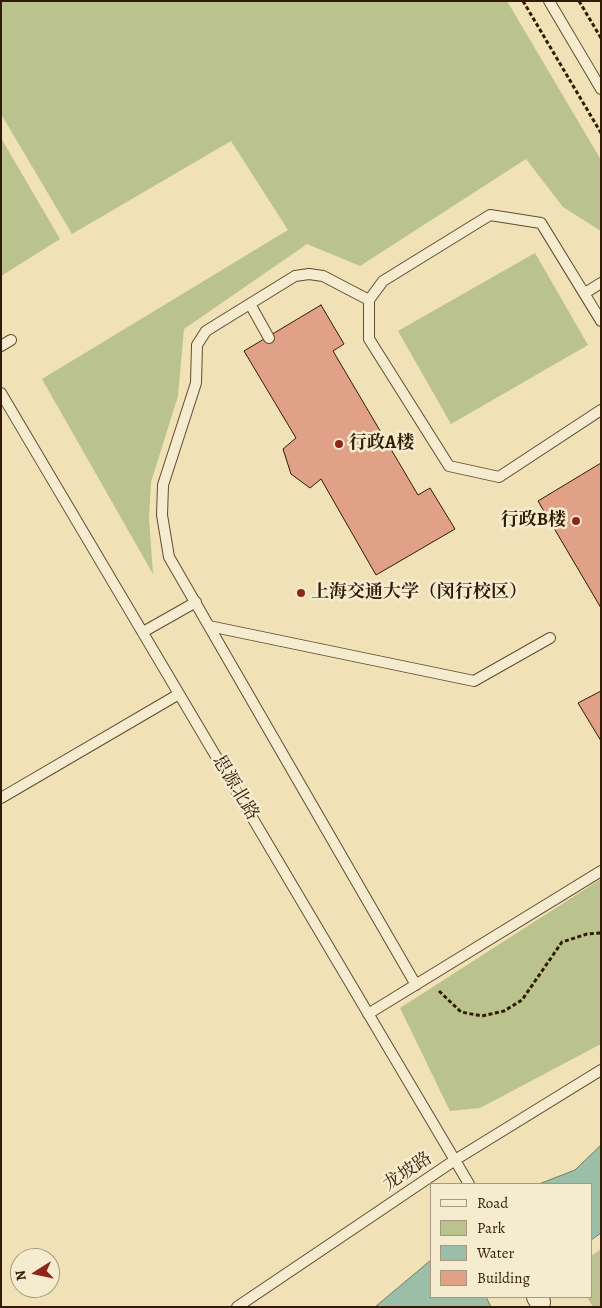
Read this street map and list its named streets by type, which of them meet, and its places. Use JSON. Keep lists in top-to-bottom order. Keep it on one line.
{"streets":{"lane":["思源北路","龙坡路"]},"crossings":[["思源北路","龙坡路"]],"places":["行政A楼","行政B楼","上海交通大学（闵行校区）"],"legend":["Road","Park","Water","Building"],"north":"left"}
